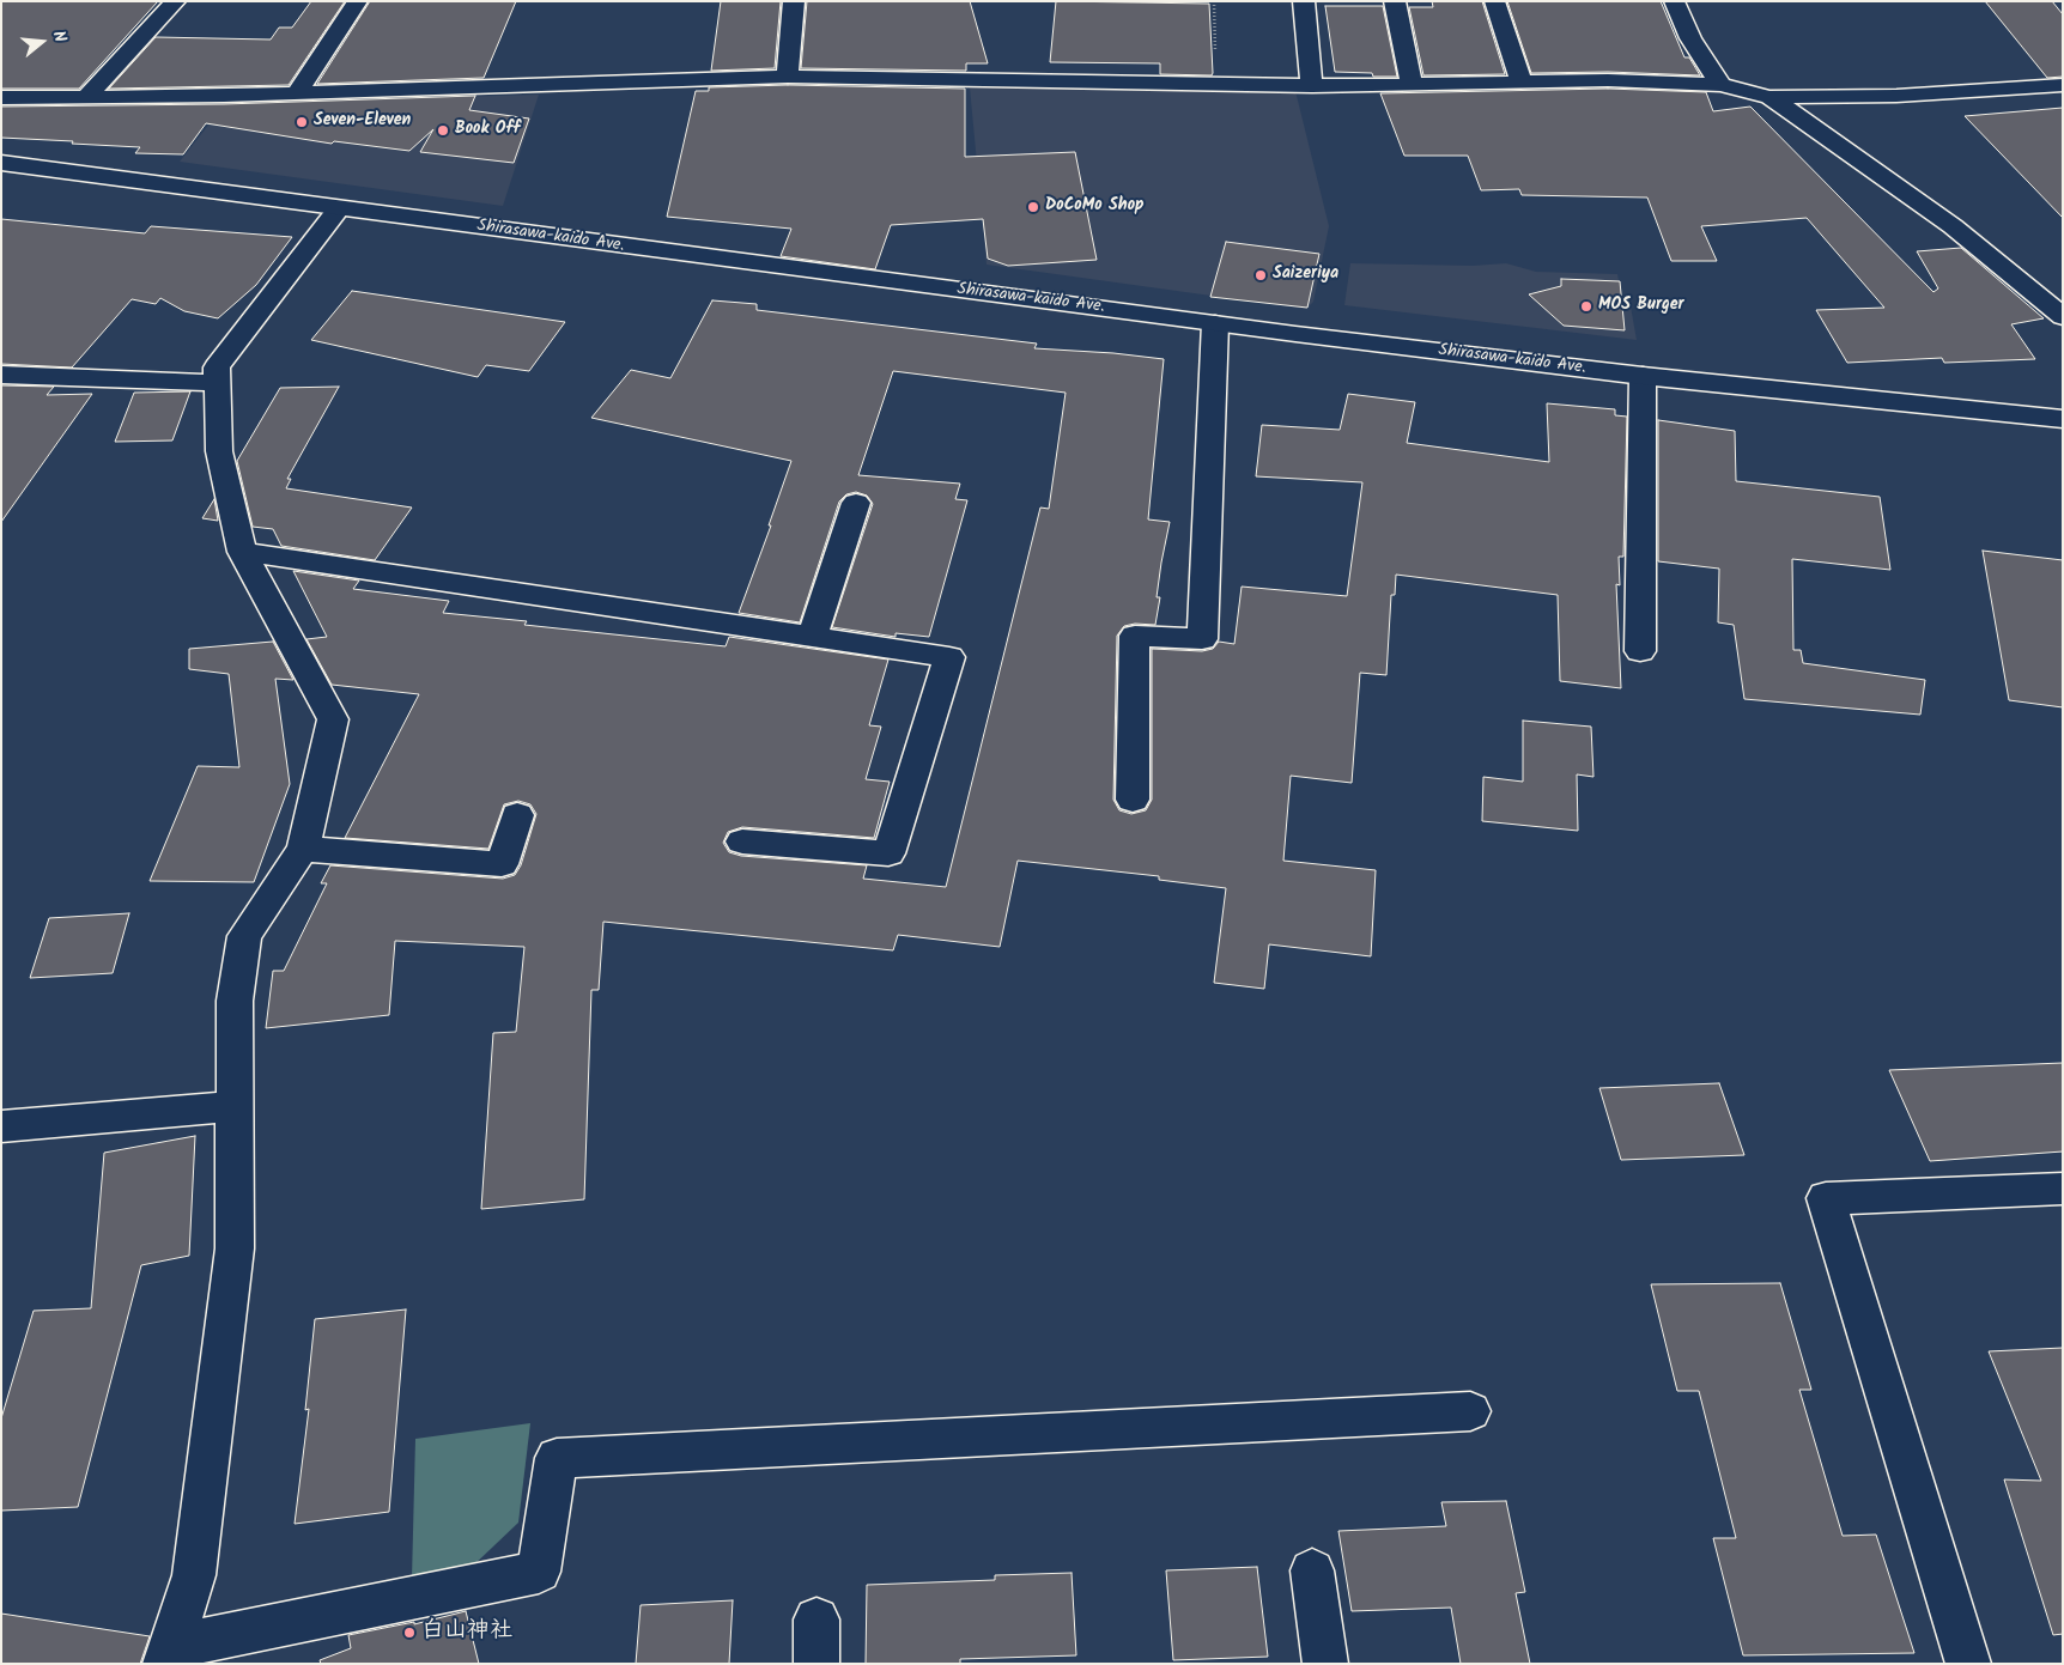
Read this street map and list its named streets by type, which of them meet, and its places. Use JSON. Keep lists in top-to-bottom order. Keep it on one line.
{"streets":{"street":["Shirasawa-kaido Ave."]},"places":["Seven-Eleven","Book Off","DoCoMo Shop","Saizeriya","MOS Burger","白山神社"],"north":"right"}
